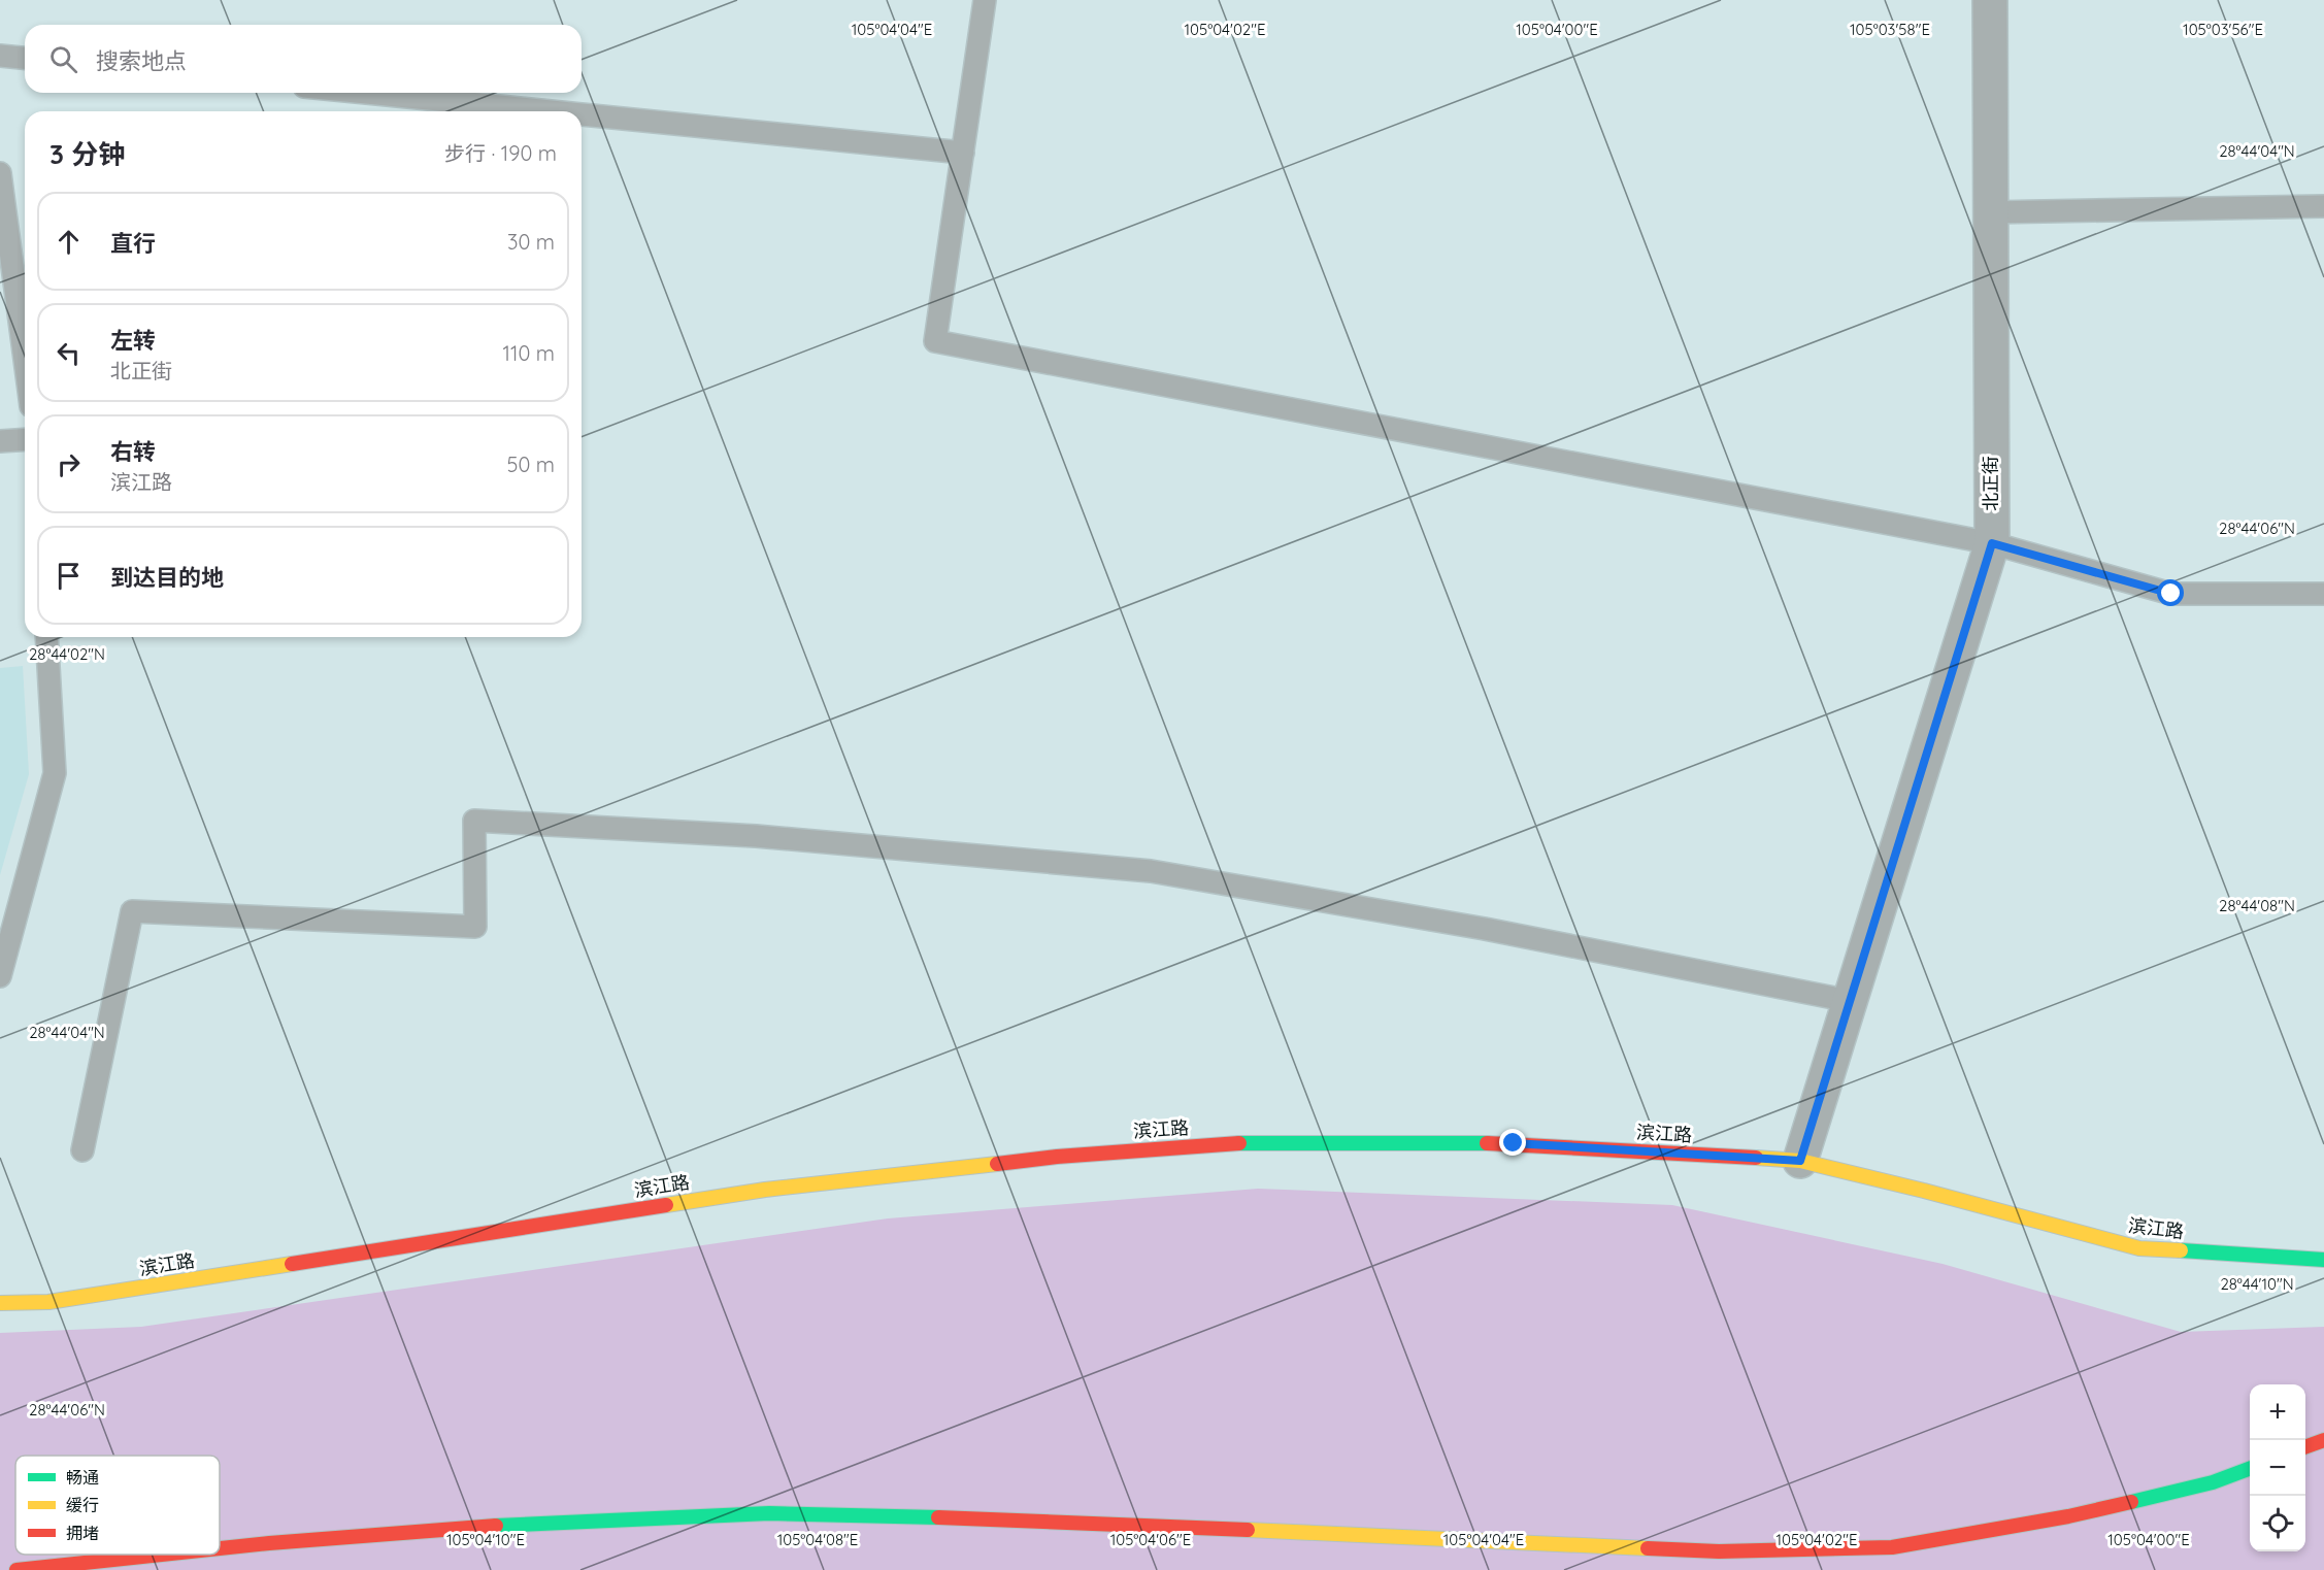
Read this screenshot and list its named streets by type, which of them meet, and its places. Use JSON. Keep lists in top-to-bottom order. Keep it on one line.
{"streets":{"street":["北正街","滨江路"]},"crossings":[["北正街","滨江路"]],"legend":["畅通","缓行","拥堵"],"page":{"search":"搜索地点","heading":["3 分钟","步行 · 190 m"],"list":[["直行","30 m"],["左转","北正街","110 m"],["右转","滨江路","50 m"],"到达目的地"],"map_buttons":["+","−"]},"coordinates":["105°04'04\"E","105°04'02\"E","105°04'00\"E","105°03'58\"E","105°03'56\"E","28°44'04\"N","28°44'06\"N","28°44'02\"N","28°44'08\"N","28°44'10\"N","105°04'10\"E","105°04'08\"E","105°04'06\"E"]}
